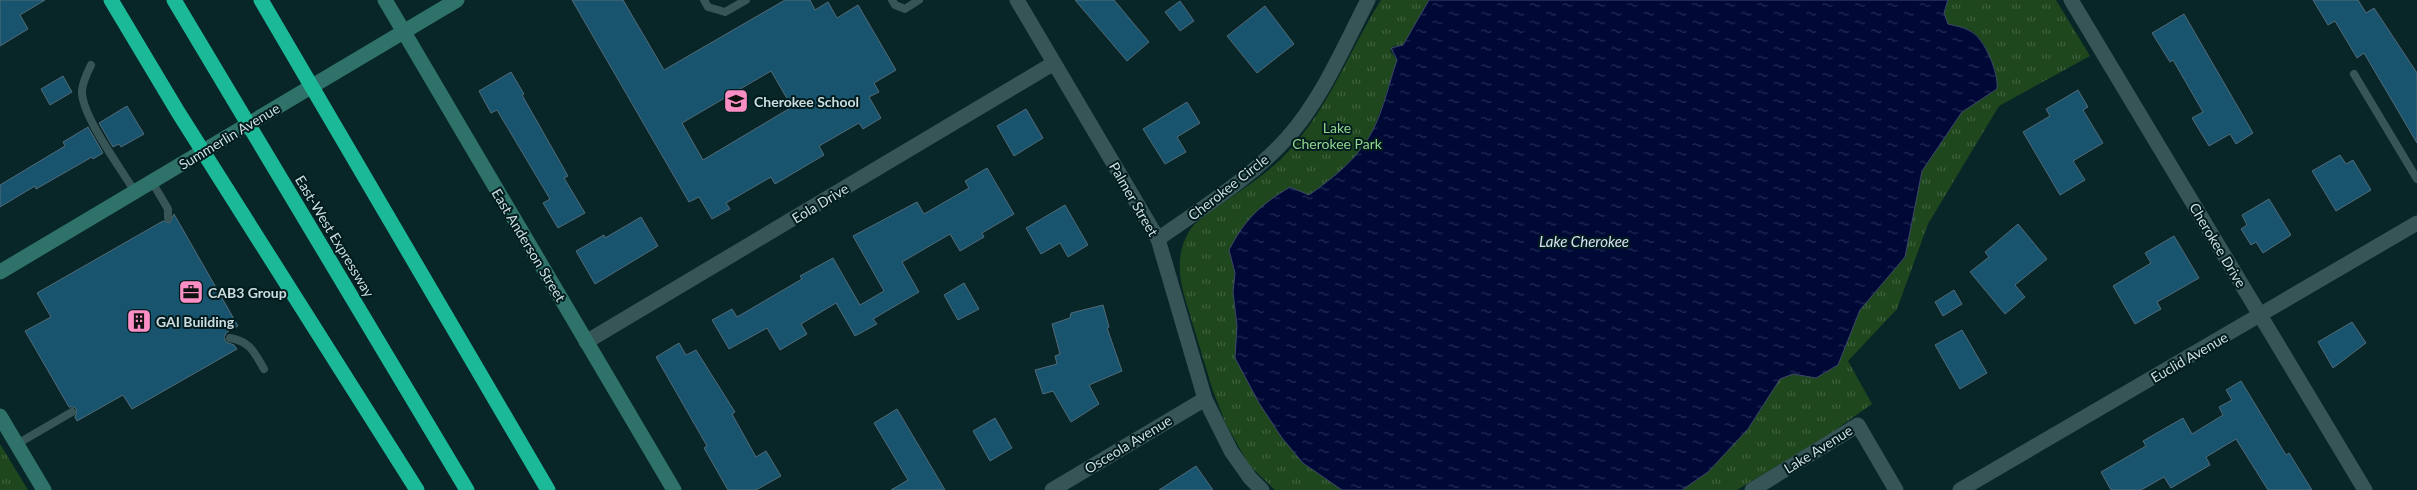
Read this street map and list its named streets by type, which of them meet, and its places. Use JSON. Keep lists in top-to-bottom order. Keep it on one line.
{"streets":{"highway":["East-West Expressway"],"main road":["Summerlin Avenue","East Anderson Street"],"street":["Cherokee Circle","Palmer Street","Eola Drive","Cherokee Drive","Euclid Avenue","Osceola Avenue","Lake Avenue"]},"crossings":[["Summerlin Avenue","East Anderson Street"],["Cherokee Circle","Palmer Street"],["Palmer Street","Eola Drive"],["Palmer Street","Osceola Avenue"],["Eola Drive","East Anderson Street"],["Cherokee Drive","Euclid Avenue"]],"water":["Lake Cherokee"],"parks":["Lake Cherokee Park"],"places":{"school or university":["Cherokee School"],"office":["CAB3 Group"],"building":["GAI Building"]}}
